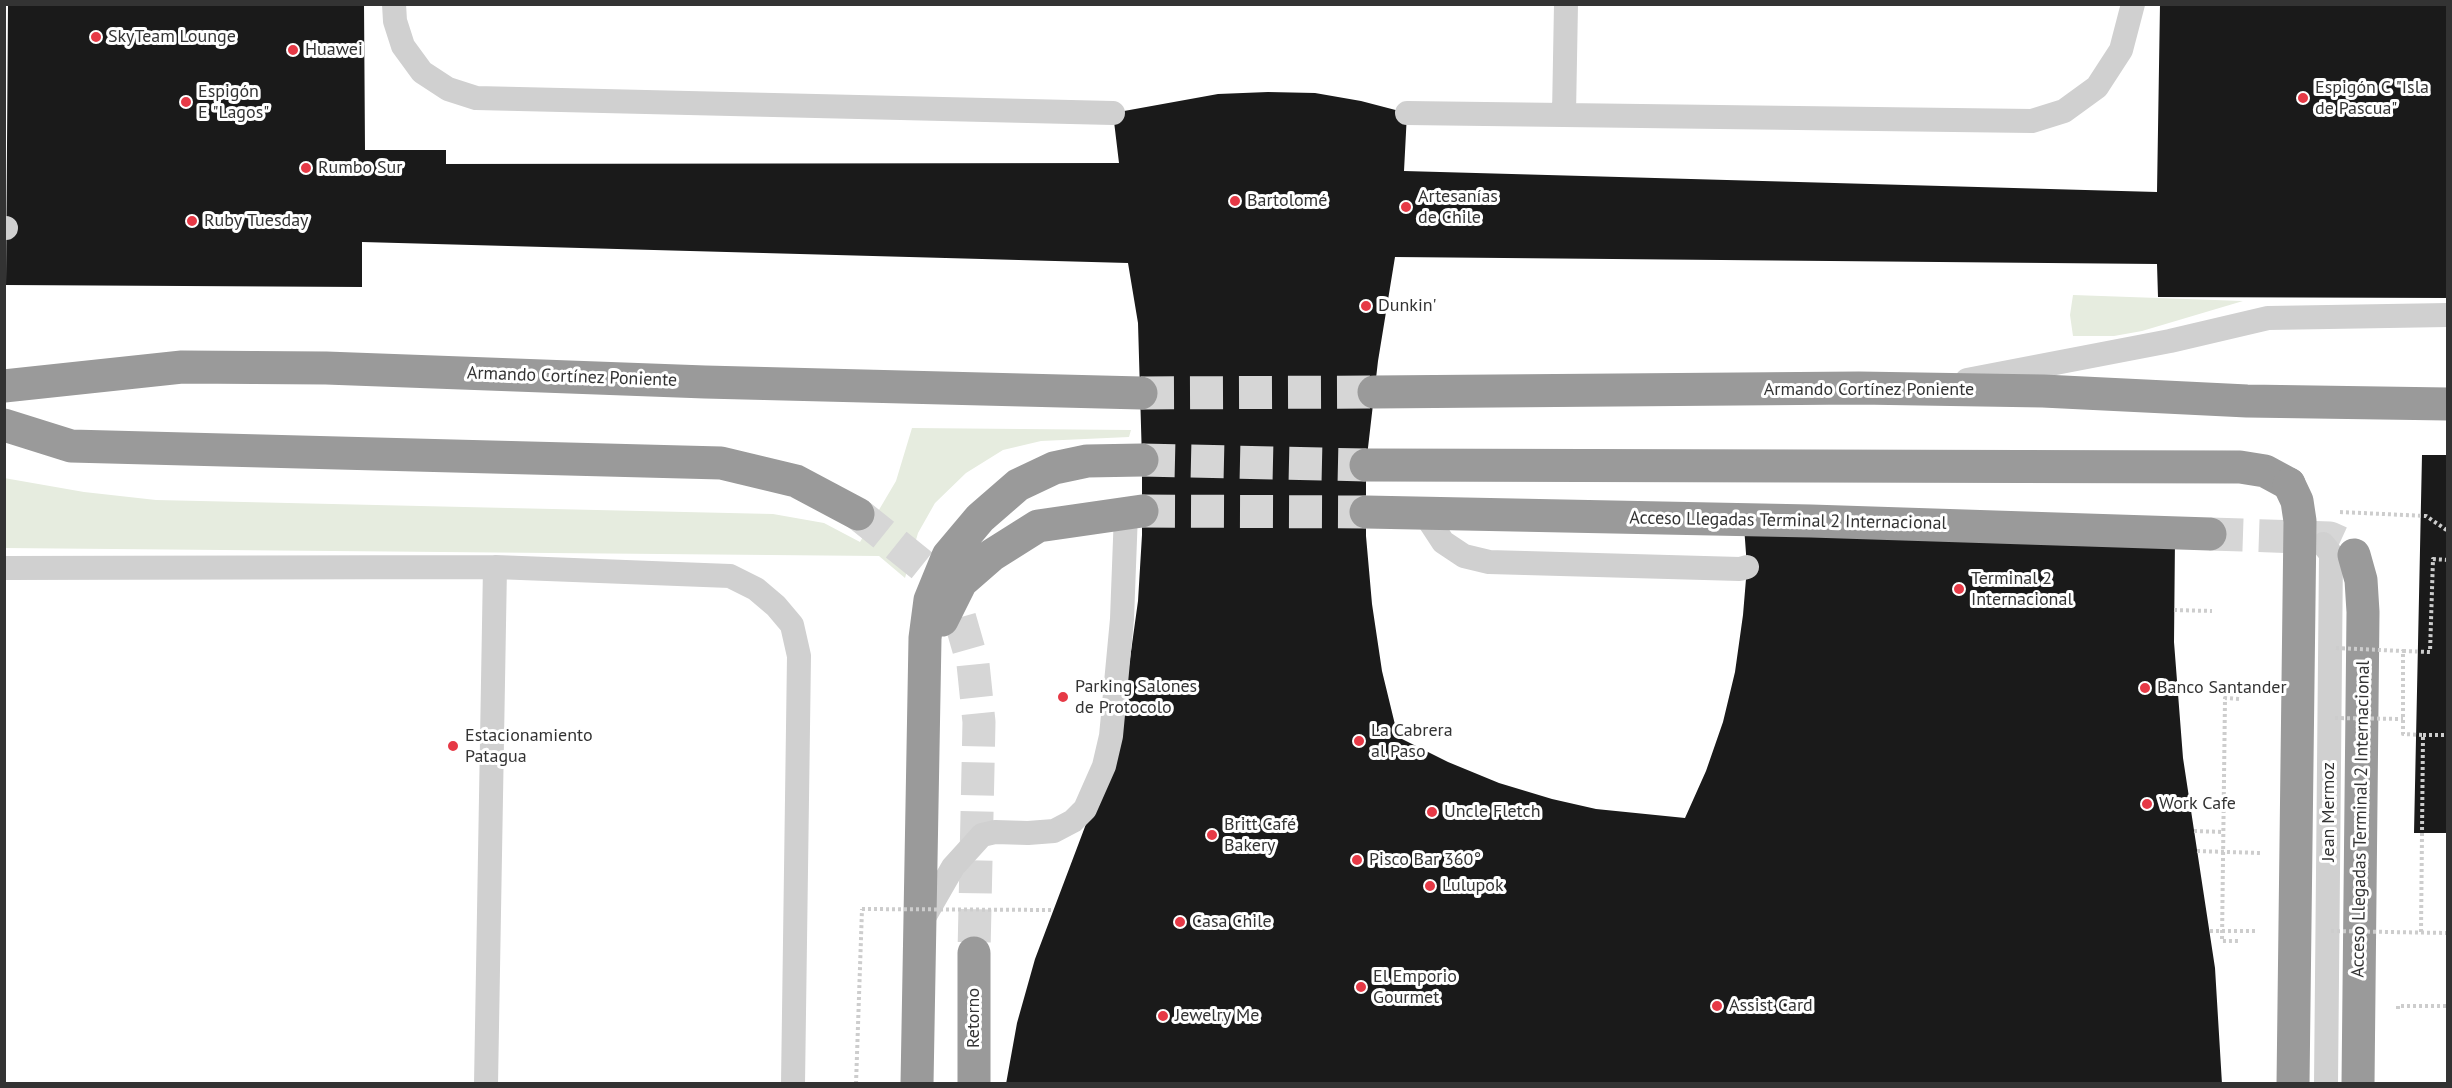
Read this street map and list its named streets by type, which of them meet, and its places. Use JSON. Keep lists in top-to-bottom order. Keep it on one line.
{"streets":{"highway":["Armando Cortínez Poniente","Acceso Llegadas Terminal 2 Internacional","Retorno"],"lane":["Jean Mermoz"]},"crossings":[["Acceso Llegadas Terminal 2 Internacional","Jean Mermoz"]],"places":["SkyTeam Lounge","Huawei","Espigón C \"Isla de Pascua\"","Espigón E \"Lagos\"","Rumbo Sur","Bartolomé","Artesanías de Chile","Ruby Tuesday","Dunkin'","Terminal 2 Internacional","Banco Santander","Parking Salones de Protocolo","La Cabrera al Paso","Estacionamiento Patagua","Work Cafe","Uncle Fletch","Britt Café Bakery","Pisco Bar 360°","Lulupok","Casa Chile","El Emporio Gourmet","Assist Card","Jewelry Me"]}
